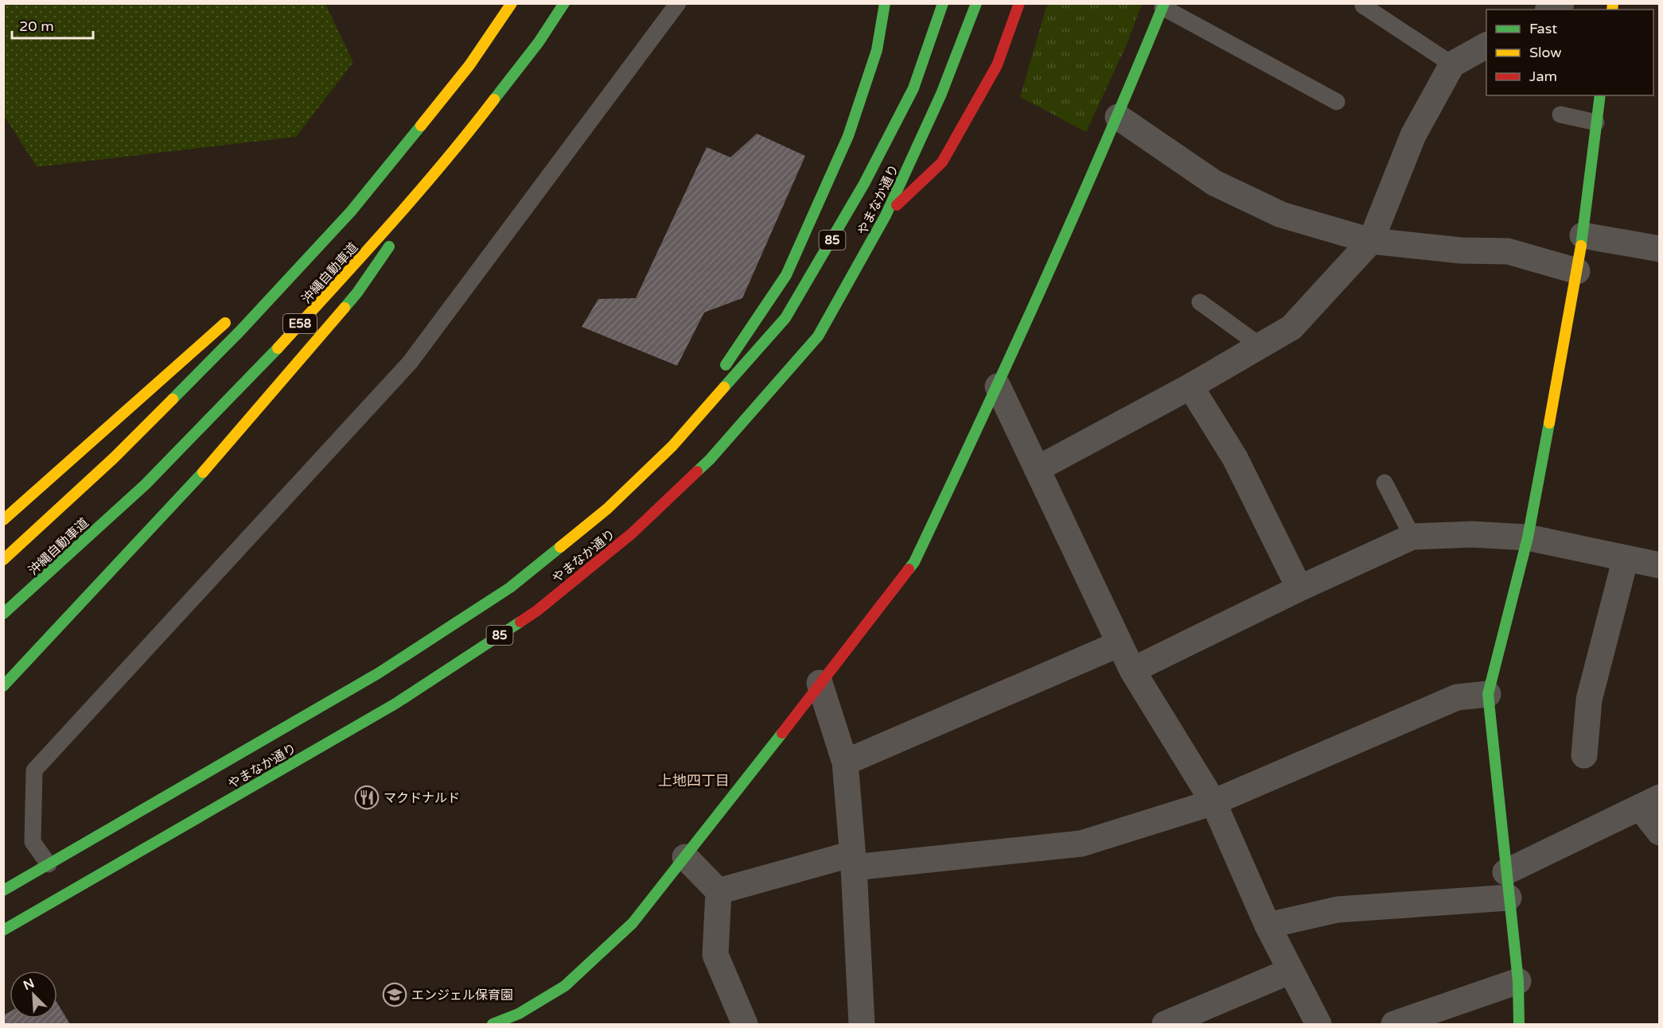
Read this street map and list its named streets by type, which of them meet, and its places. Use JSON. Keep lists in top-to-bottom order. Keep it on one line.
{"streets":{"main road":["やまなか通り","85","沖縄自動車道","E58"]},"districts":["上地四丁目"],"places":{"restaurant":["マクドナルド"],"school or university":["エンジェル保育園"]},"legend":["Fast","Slow","Jam"],"scale_bar":"20 m","north":"top left"}
